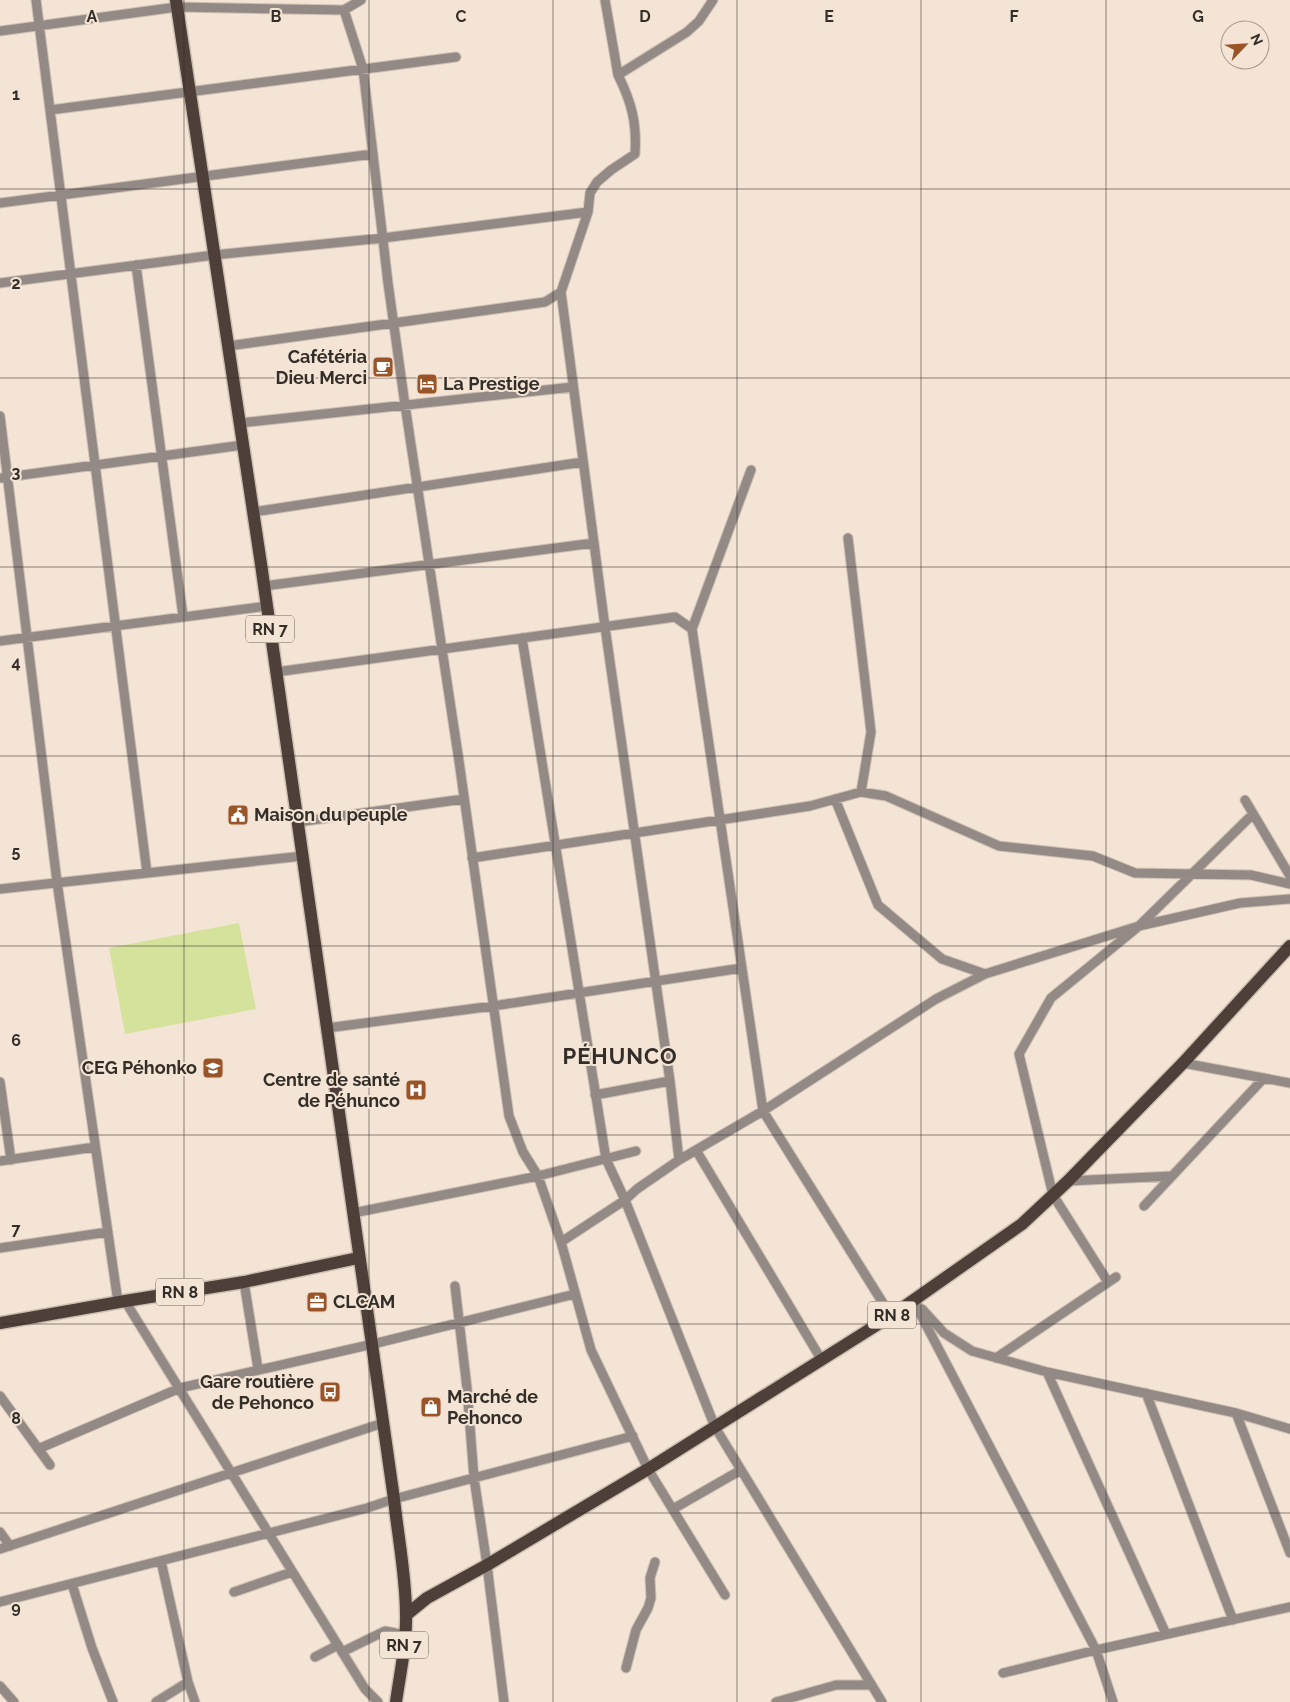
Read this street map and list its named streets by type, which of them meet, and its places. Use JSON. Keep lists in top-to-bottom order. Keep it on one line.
{"streets":{"main road":["RN 7","RN 8"]},"crossings":[["RN 7","RN 8"]],"districts":["PÉHUNCO"],"places":{"cafe":["Cafétéria Dieu Merci"],"hotel":["La Prestige"],"public building":["Maison du peuple"],"school or university":["CEG Péhonko"],"hospital":["Centre de santé de Péhunco"],"office":["CLCAM"],"bus stop":["Gare routière de Pehonco"],"shop":["Marché de Pehonco"]},"north":"top right","grid":{"columns":["A","B","C","D","E","F","G"],"rows":["1","2","3","4","5","6","7","8","9"]}}
